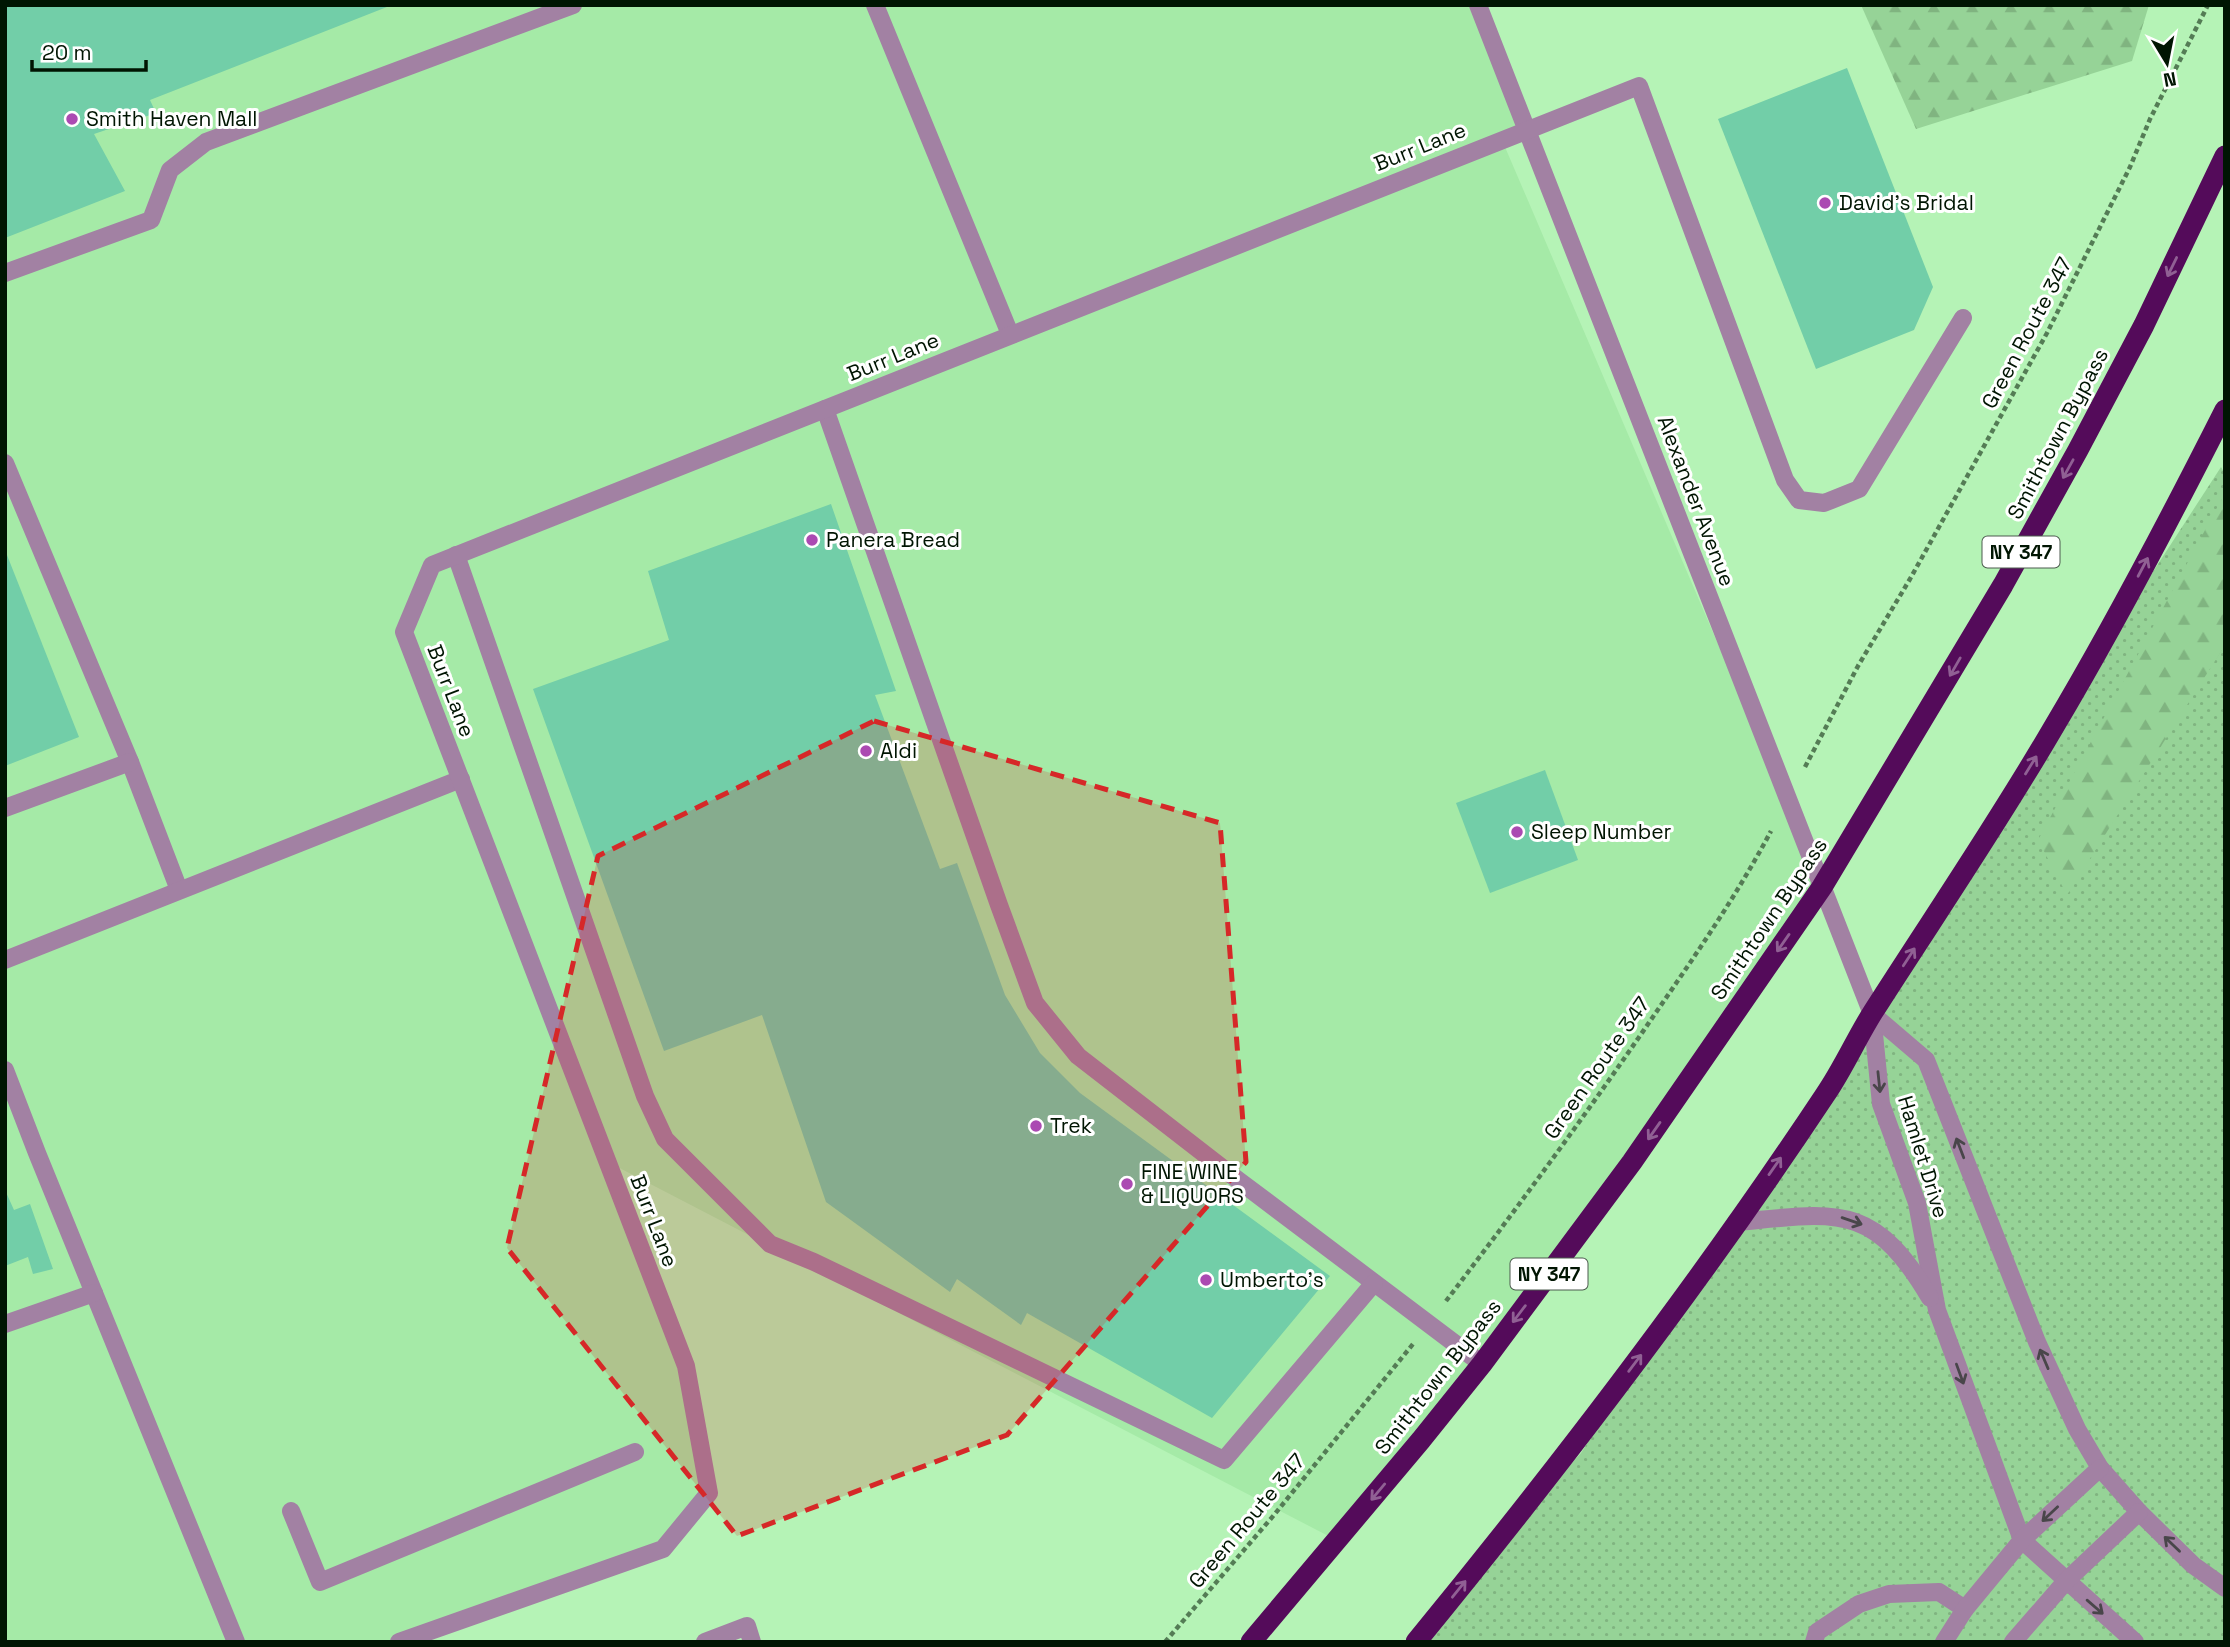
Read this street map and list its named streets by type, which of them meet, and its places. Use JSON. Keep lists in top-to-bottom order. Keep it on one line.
{"streets":{"highway":["Smithtown Bypass","NY 347"],"street":["Burr Lane","Alexander Avenue","Hamlet Drive"],"path":["Green Route 347"]},"crossings":[["Burr Lane","Alexander Avenue"],["Smithtown Bypass","Alexander Avenue"],["Alexander Avenue","Hamlet Drive"]],"places":["Smith Haven Mall","David's Bridal","Panera Bread","Aldi","Sleep Number","Trek","FINE WINE & LIQUORS","Umberto's"],"scale_bar":"20 m","north":"bottom"}
